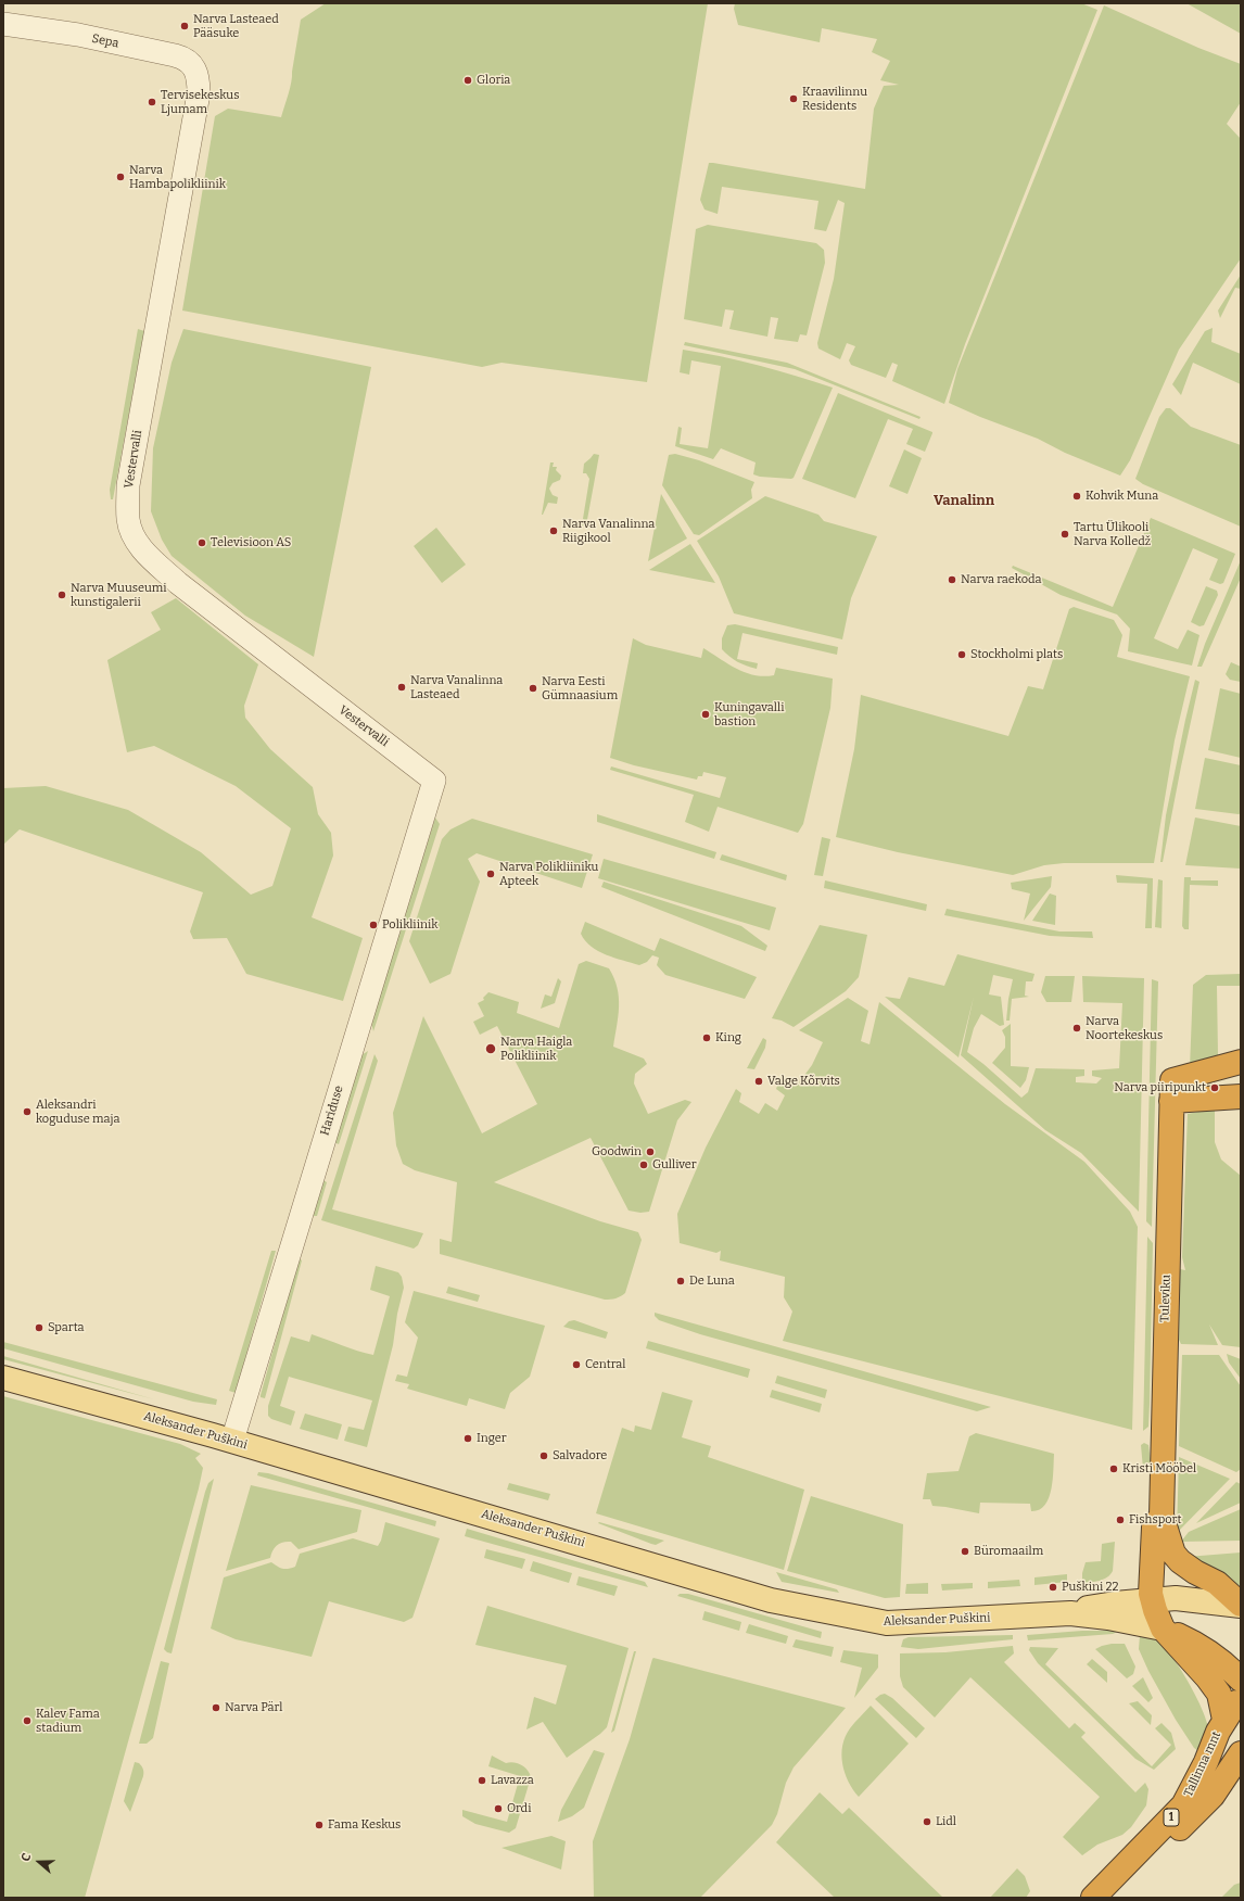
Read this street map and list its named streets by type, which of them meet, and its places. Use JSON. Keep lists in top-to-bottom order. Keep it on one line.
{"streets":{"highway":["Tuleviku","Tallinna mnt","1"],"main road":["Aleksander Puškini"],"street":["Sepa","Vestervalli","Hariduse"]},"crossings":[["Sepa","Vestervalli"],["Vestervalli","Hariduse"],["Hariduse","Aleksander Puškini"],["Tuleviku","Aleksander Puškini"],["Tallinna mnt","1"]],"districts":["Vanalinn"],"places":["Narva Lasteaed Pääsuke","Gloria","Kraavilinnu Residents","Tervisekeskus Ljumam","Narva Hambapolikliinik","Kohvik Muna","Narva Vanalinna Riigikool","Tartu Ülikooli Narva Kolledž","Televisioon AS","Narva raekoda","Narva Muuseumi kunstigalerii","Stockholmi plats","Narva Vanalinna Lasteaed","Narva Eesti Gümnaasium","Kuningavalli bastion","Narva Polikliiniku Apteek","Polikliinik","Narva Noortekeskus","King","Narva Haigla Polikliinik","Valge Kõrvits","Narva piiripunkt","Aleksandri koguduse maja","Goodwin","Gulliver","De Luna","Sparta","Central","Inger","Salvadore","Kristi Mööbel","Fishsport","Büromaailm","Puškini 22","Narva Pärl","Kalev Fama stadium","Lavazza","Ordi","Lidl","Fama Keskus"],"north":"left"}
